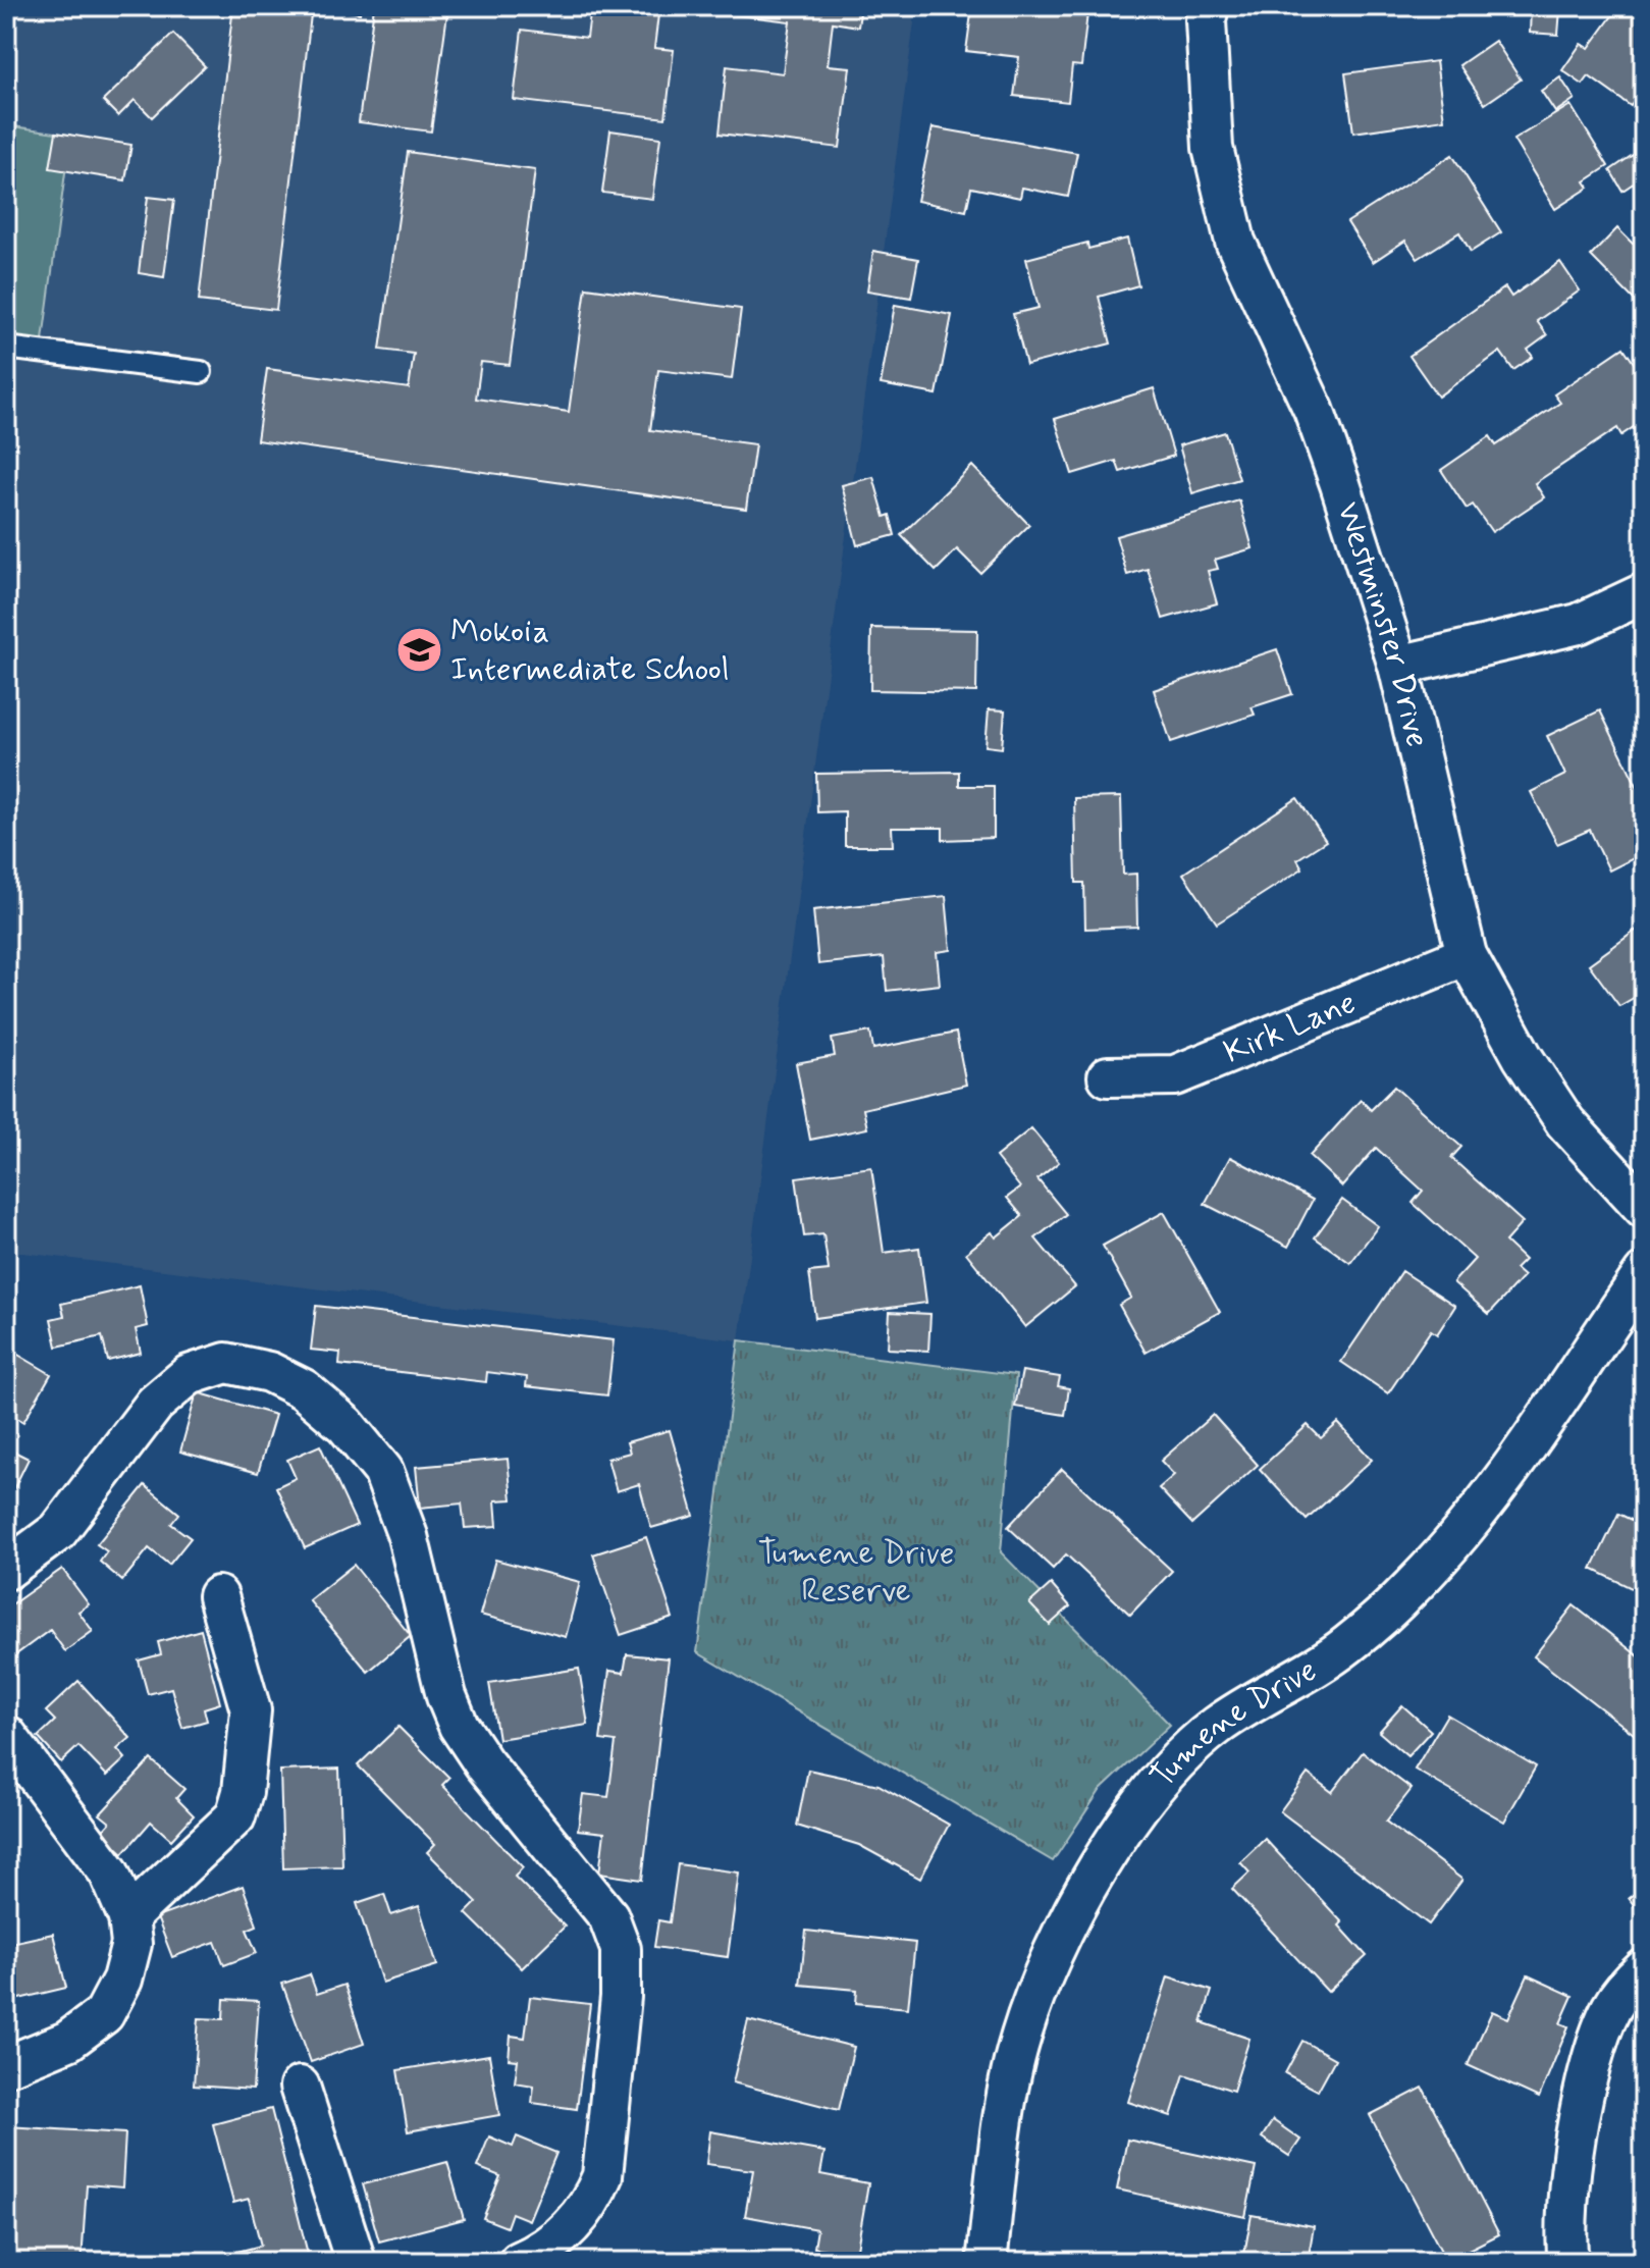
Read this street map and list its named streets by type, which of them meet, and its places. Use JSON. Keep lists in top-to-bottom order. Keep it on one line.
{"streets":{"street":["Westminster Drive","Kirk Lane","Tumene Drive"]},"crossings":[["Westminster Drive","Kirk Lane"]],"parks":["Tumene Drive Reserve"],"places":{"school or university":["Mokoia Intermediate School"]}}
